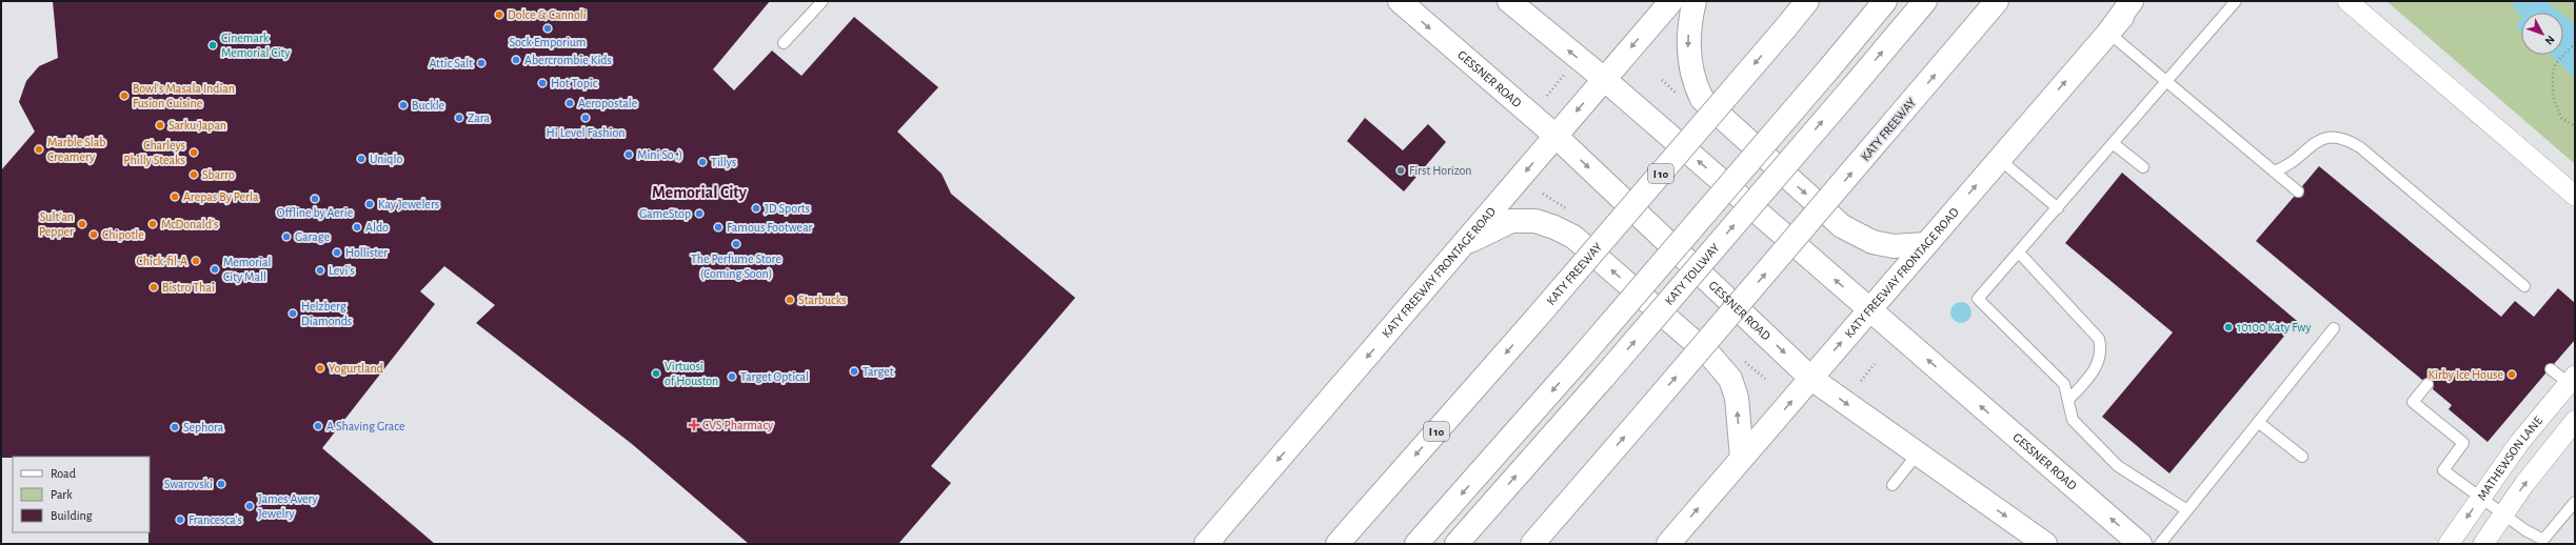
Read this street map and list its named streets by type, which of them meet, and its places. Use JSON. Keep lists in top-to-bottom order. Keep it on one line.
{"streets":{"main road":["GESSNER ROAD","KATY FREEWAY","I 10","KATY FREEWAY FRONTAGE ROAD","KATY TOLLWAY"],"street":["MATHEWSON LANE"]},"crossings":[["GESSNER ROAD","KATY FREEWAY FRONTAGE ROAD"]],"districts":["Memorial City"],"places":{"other":["Dolce & Cannoli","Sock Emporium","Cinemark Memorial City","Abercrombie Kids","Attic Salt","Hot Topic","Bowl's Masala Indian Fusion Cuisine","Aeropostale","Buckle","Zara","Hi Level Fashion","Sarku Japan","Marble Slab Creamery","Charleys Philly Steaks","Mini So ;)","Uniqlo","Tillys","First Horizon","Sbarro","Arepas By Perla","Offline by Aerie","Kay Jewelers","JD Sports","GameStop","Sult'an Pepper","McDonald's","Aldo","Famous Footwear","Chipotle","Garage","The Perfume Store (Coming Soon)","Hollister","Chick-fil-A","Memorial City Mall","Levi's","Bistro Thai","Starbucks","Helzberg Diamonds","10100 Katy Fwy","Yogurtland","Target","Virtuosi of Houston","Kirby Ice House","Target Optical","A Shaving Grace","Sephora","Swarovski","James Avery Jewelry","Francesca's"],"health":["CVS Pharmacy"]},"legend":["Road","Park","Building"],"north":"bottom right"}
